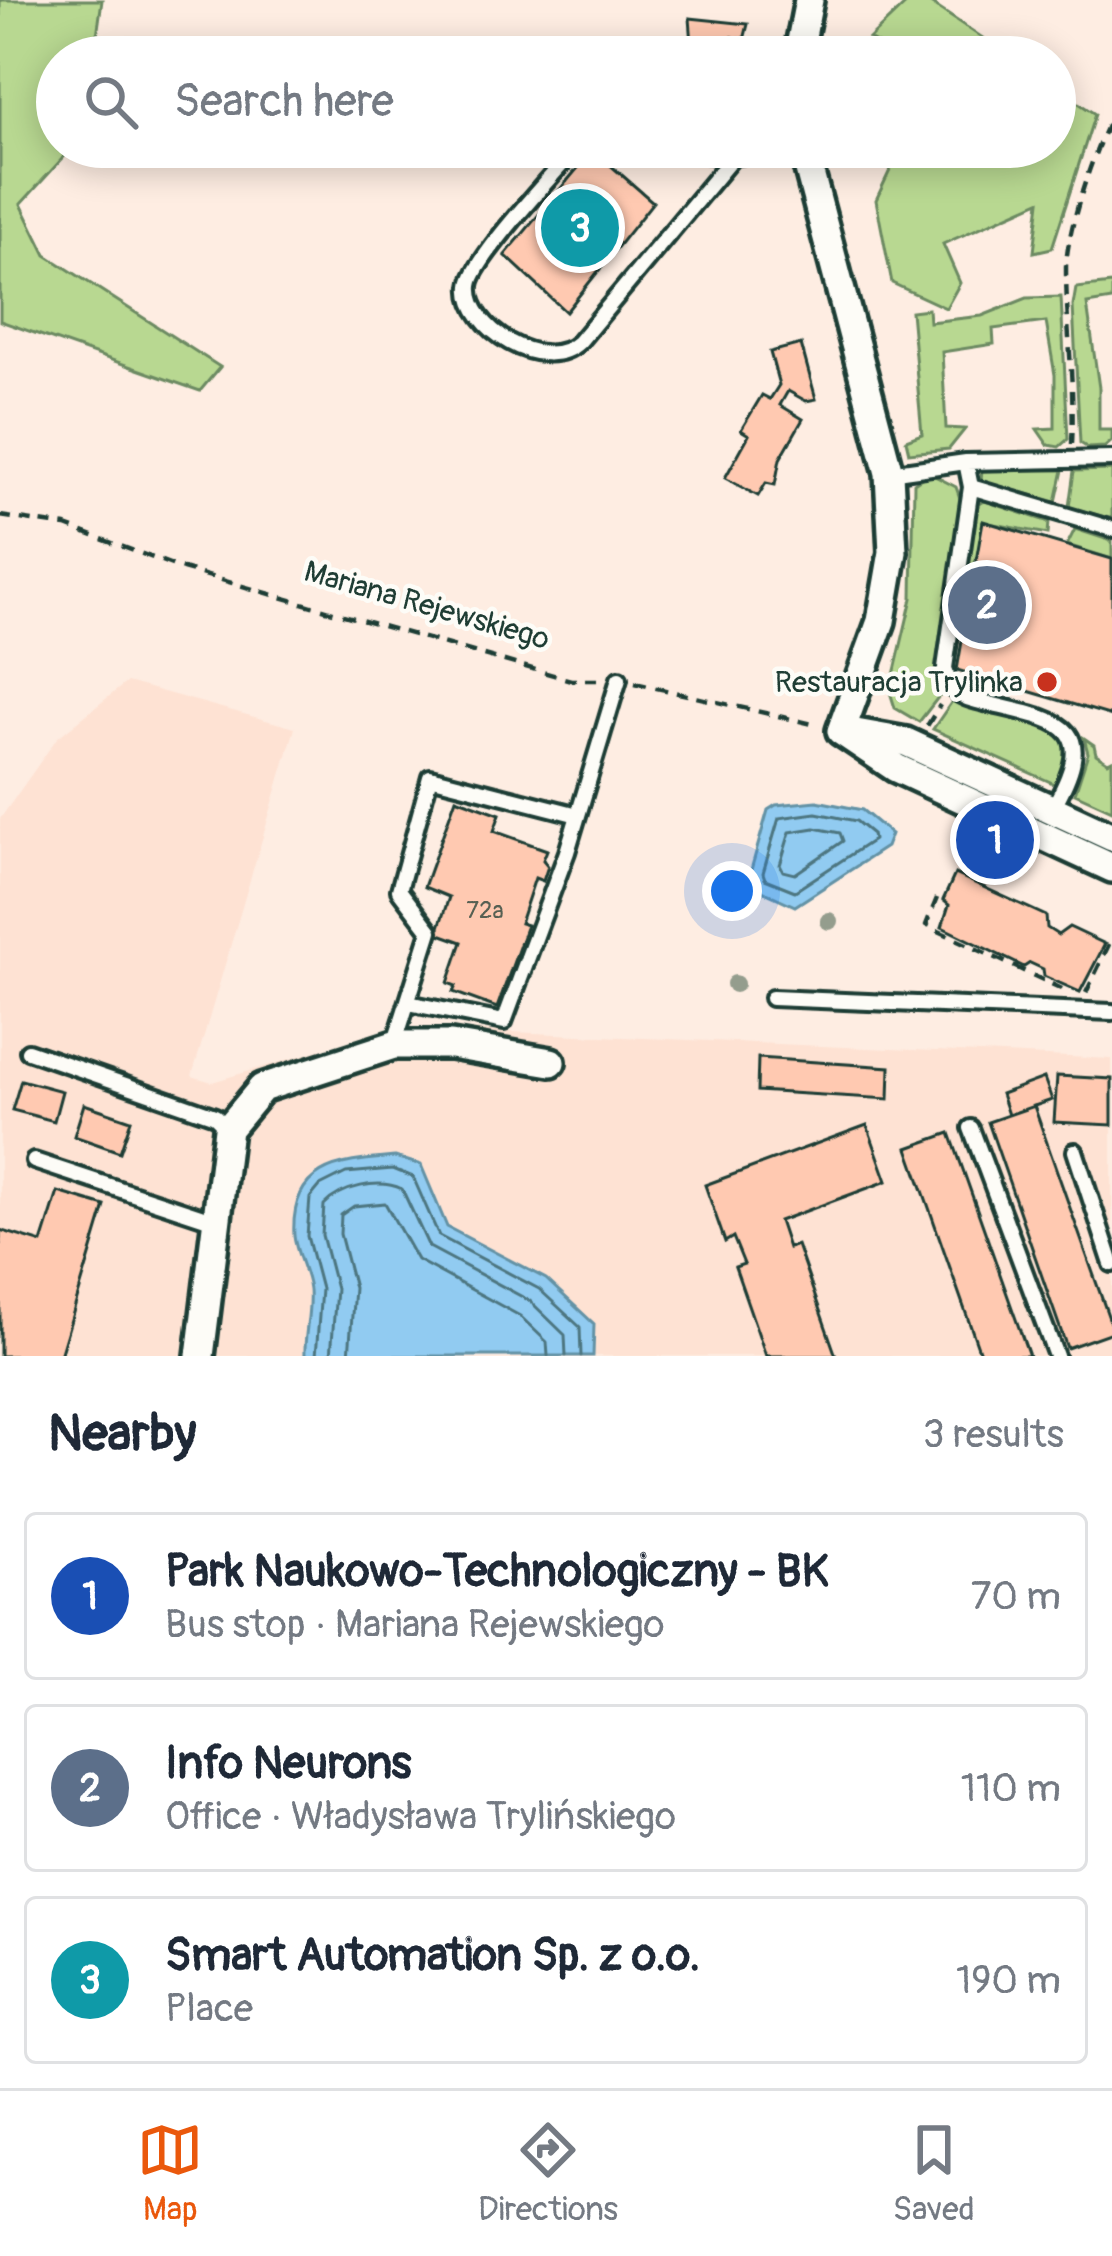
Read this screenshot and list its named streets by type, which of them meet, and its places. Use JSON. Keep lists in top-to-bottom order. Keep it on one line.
{"streets":{"path":["Mariana Rejewskiego"]},"places":["Restauracja Trylinka"],"house_numbers":["72a"],"page":{"search":"Search here","pins":["3","2","1"],"heading":["Nearby","3 results"],"list":[{"mark":"1","name":"Park Naukowo-Technologiczny - BK","note":"Bus stop · Mariana Rejewskiego","value":"70 m"},{"mark":"2","name":"Info Neurons","note":"Office · Władysława Trylińskiego","value":"110 m"},{"mark":"3","name":"Smart Automation Sp. z o.o.","note":"Place","value":"190 m"}],"nav":["Map","Directions","Saved"]}}
